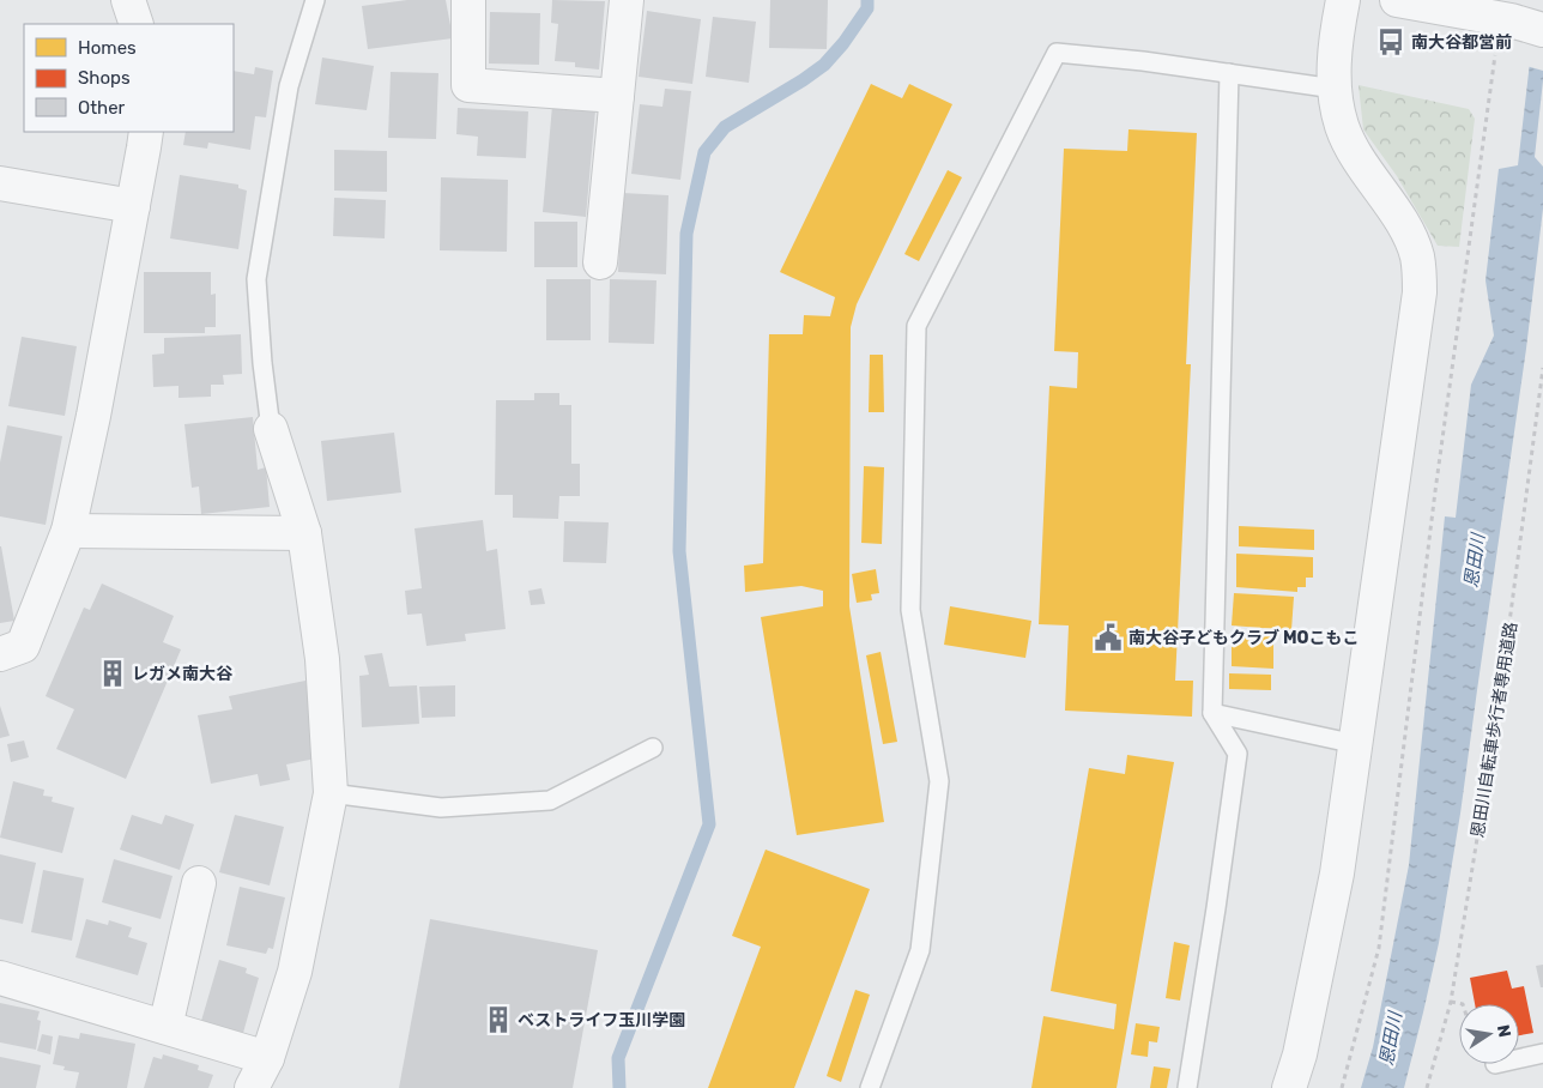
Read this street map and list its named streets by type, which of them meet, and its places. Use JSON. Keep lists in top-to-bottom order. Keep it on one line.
{"streets":{"path":["恩田川自転車歩行者専用道路"]},"water":["恩田川"],"places":{"bus stop":["南大谷都営前"],"public building":["南大谷子どもクラブ MOこもこ"],"building":["レガメ南大谷","ベストライフ玉川学園"]},"legend":["Homes","Shops","Other"],"north":"right"}
